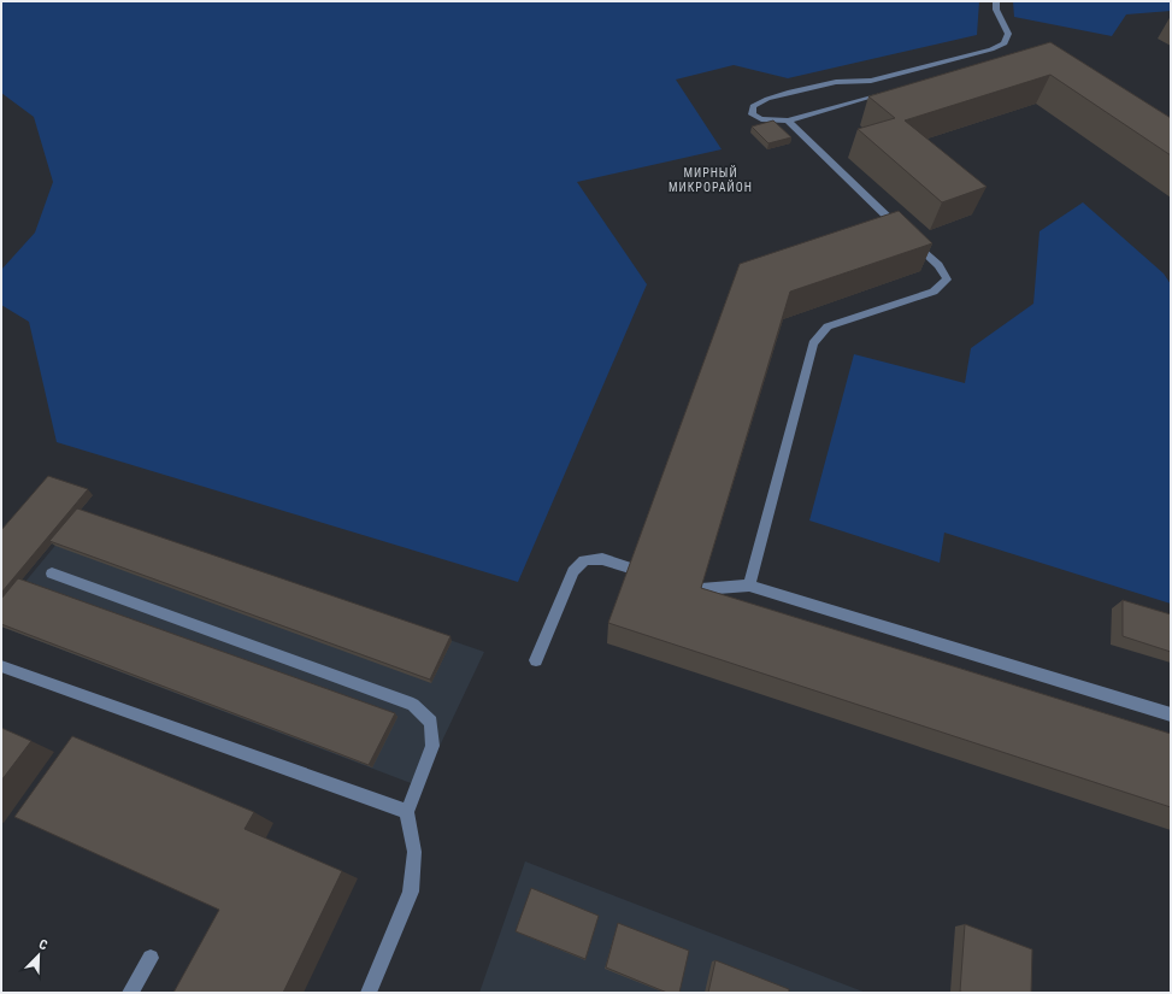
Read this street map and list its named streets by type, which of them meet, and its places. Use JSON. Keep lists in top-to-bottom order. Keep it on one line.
{"districts":["МИРНЫЙ МИКРОРАЙОН"],"north":"top right"}
